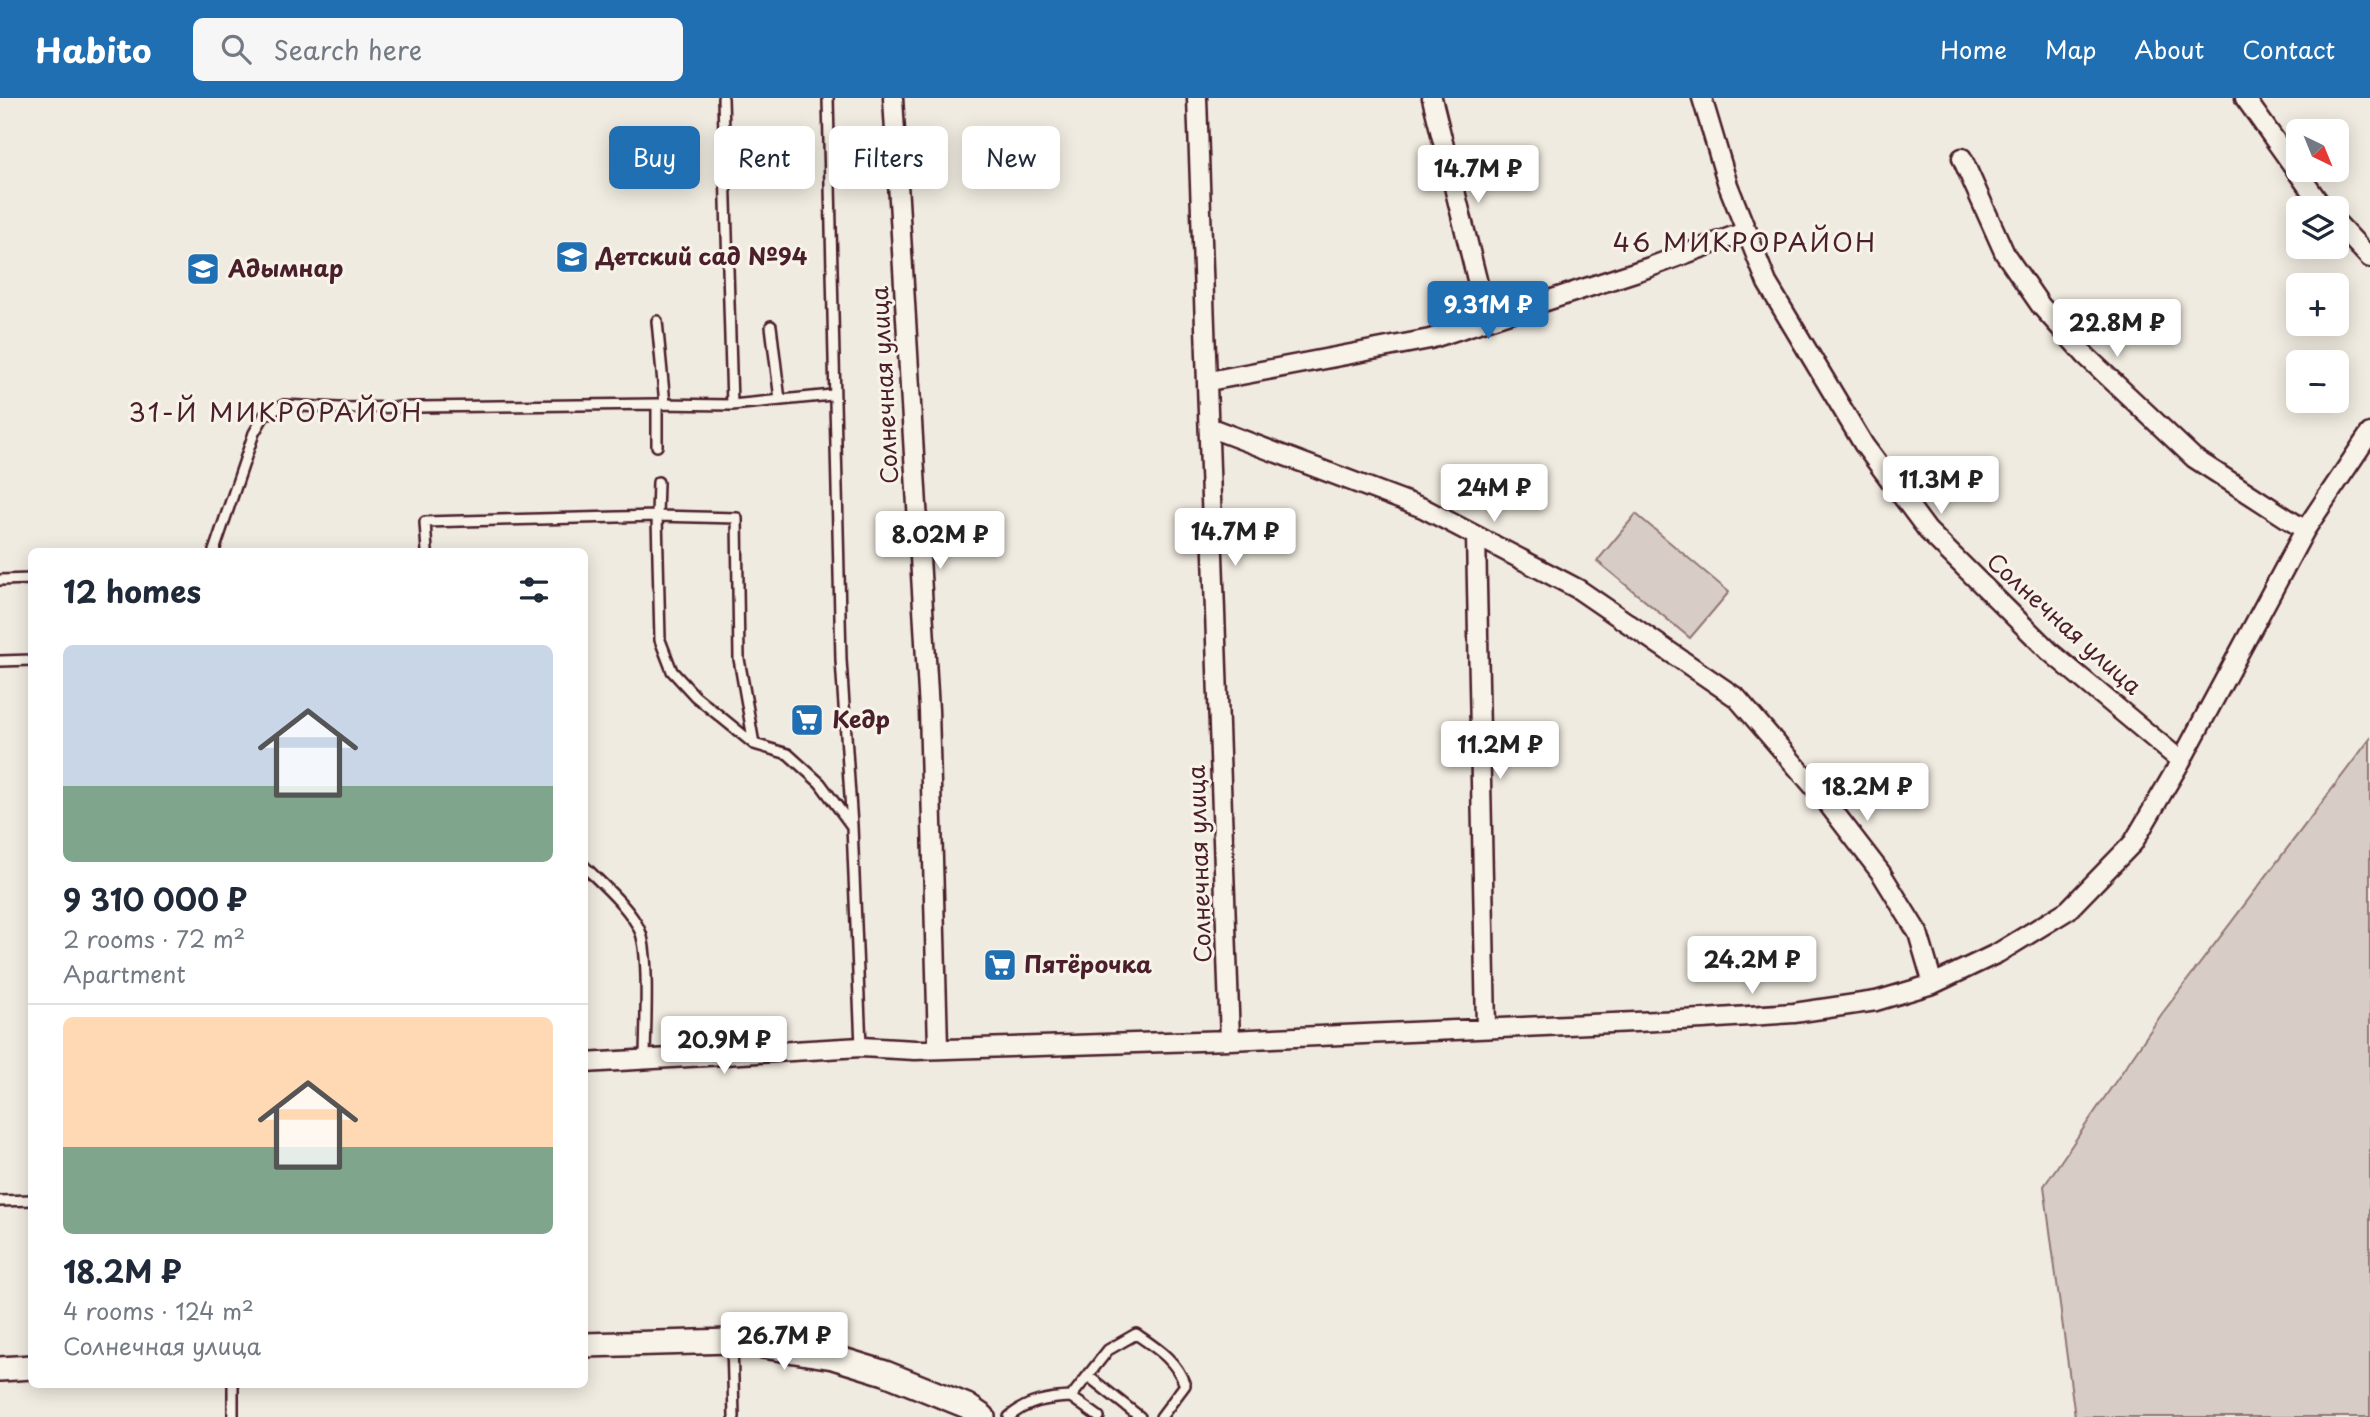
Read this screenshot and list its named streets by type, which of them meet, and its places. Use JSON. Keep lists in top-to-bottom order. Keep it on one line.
{"streets":{"street":["Солнечная улица"]},"districts":["46 МИКРОРАЙОН","31-Й МИКРОРАЙОН"],"places":{"school or university":["Детский сад №94","Адымнар"],"supermarket":["Кедр","Пятёрочка"]},"north":"bottom right","page":{"header":"Habito","search":"Search here","nav":["Home","Map","About","Contact"],"map_buttons":["+","−"],"chip":["Buy","Rent","Filters","New"],"price":["14.7M ₽","9.31M ₽","22.8M ₽","11.3M ₽","24M ₽","14.7M ₽","8.02M ₽","11.2M ₽","18.2M ₽","24.2M ₽","20.9M ₽","26.7M ₽"],"heading":"12 homes","list":[{"name":"9 310 000 ₽","note":"2 rooms · 72 m² · Apartment"},{"name":"18.2M ₽","note":"4 rooms · 124 m² · Солнечная улица"}]}}
